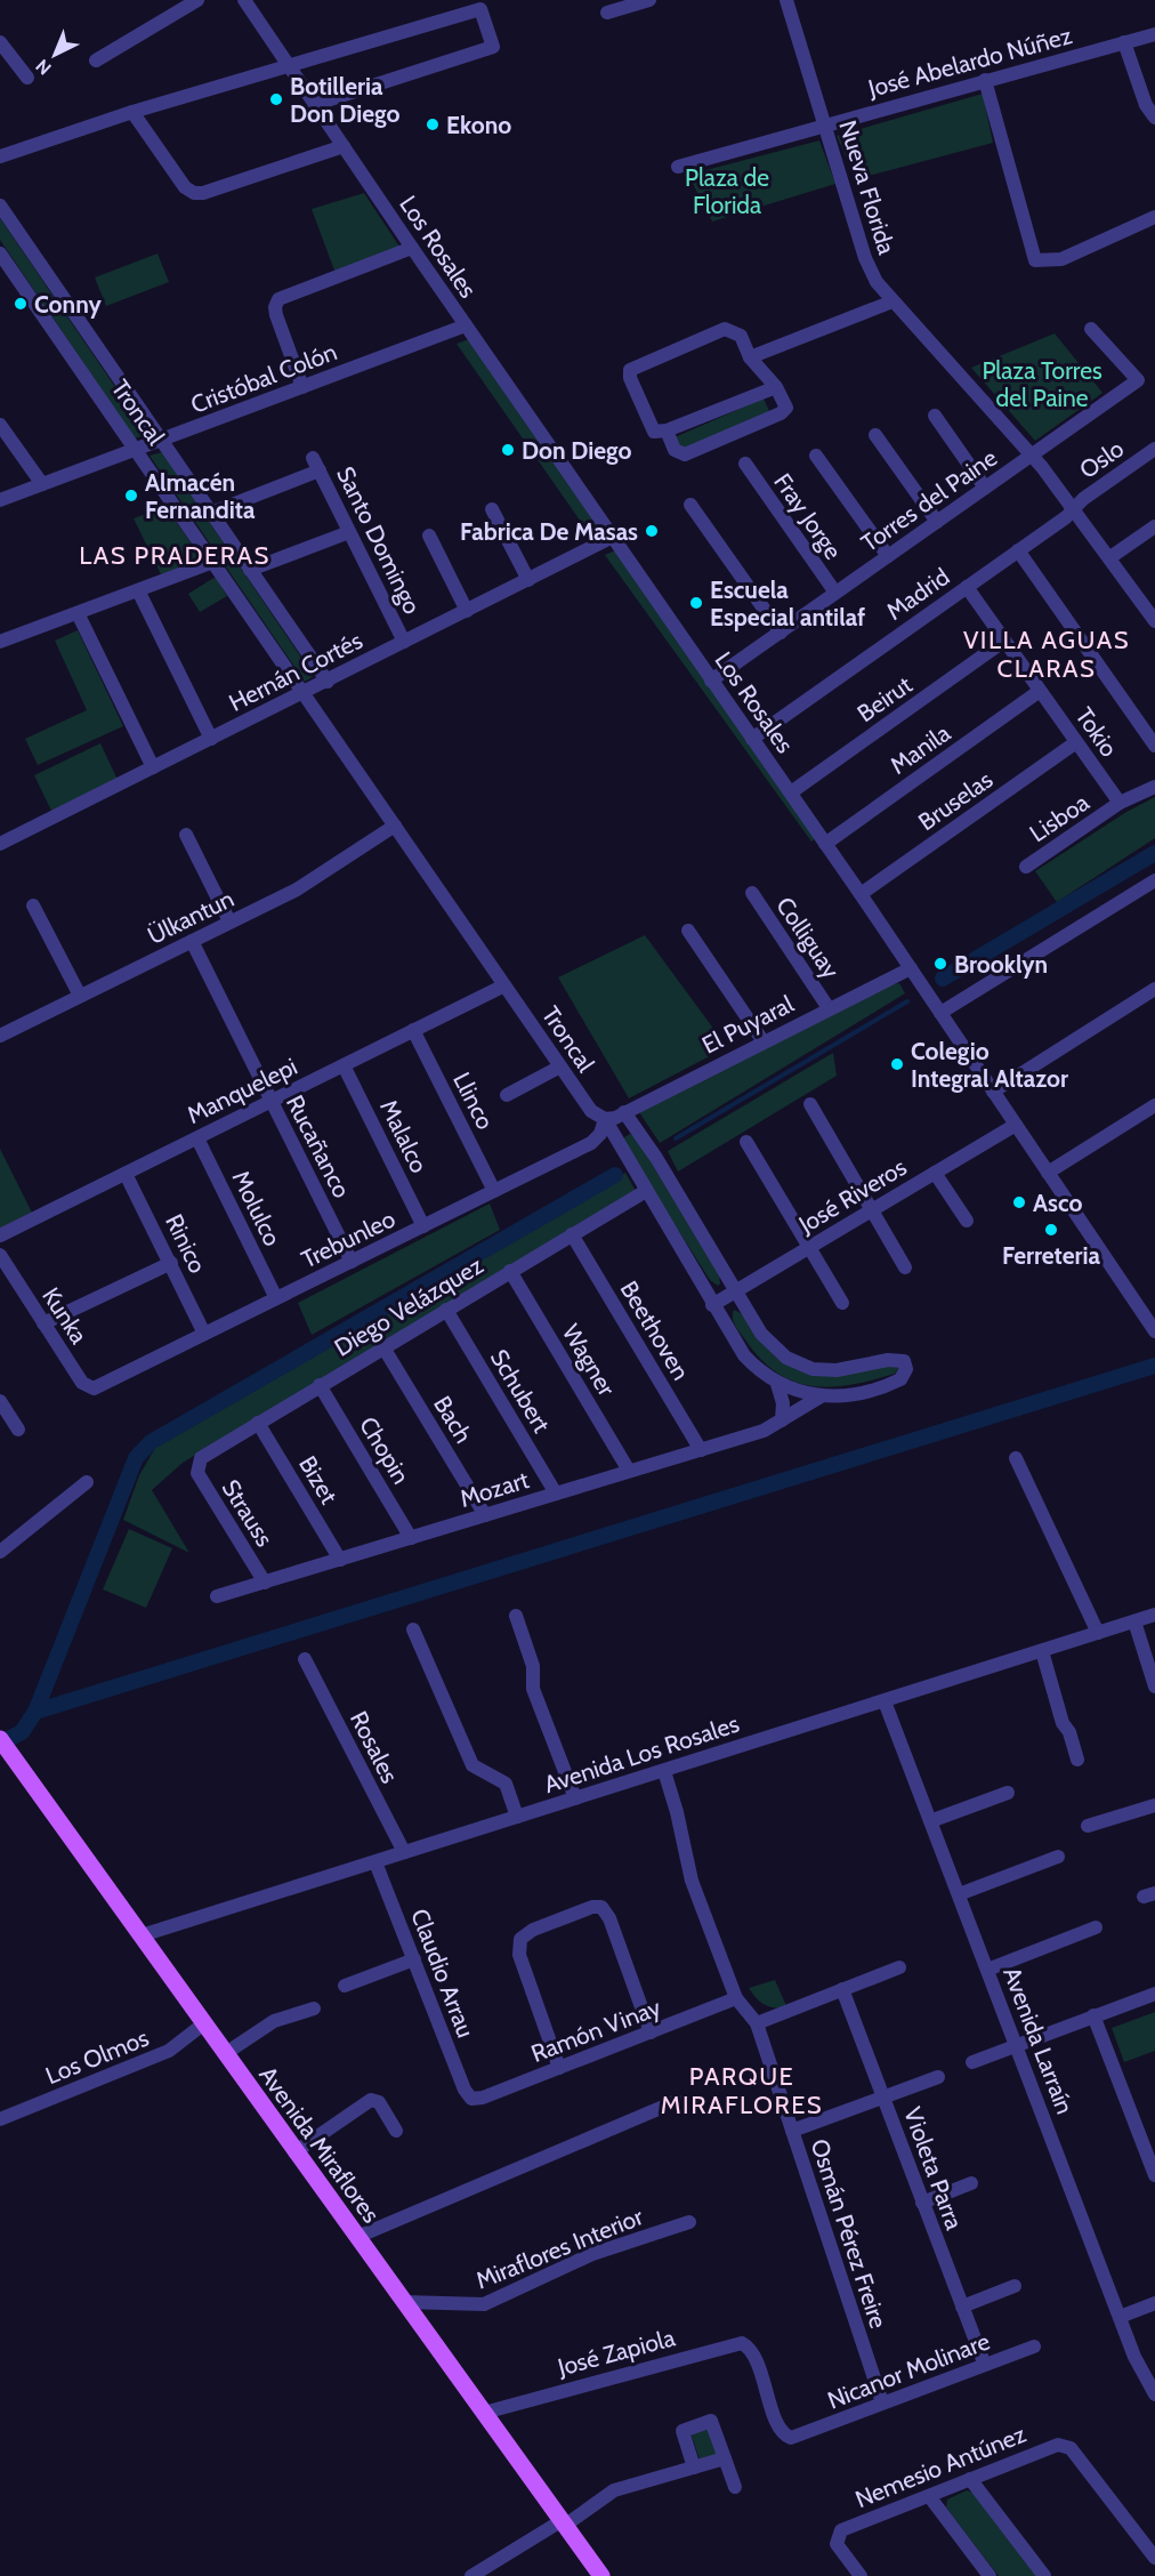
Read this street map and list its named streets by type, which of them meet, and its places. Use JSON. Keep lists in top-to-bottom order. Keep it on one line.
{"streets":{"main road":["Avenida Miraflores"],"street":["José Abelardo Núñez","Nueva Florida","Los Rosales","Cristóbal Colón","Troncal","Oslo","Torres del Paine","Fray Jorge","Santo Domingo","Madrid","Hernán Cortés","Beirut","Tokio","Manila","Bruselas","Lisboa","Ülkantun","Colliguay","El Puyaral","Manquelepi","Llinco","Malalco","Rucañanco","José Riveros","Molulco","Trebunleo","Rinico","Diego Velázquez","Kunka","Beethoven","Wagner","Schubert","Bach","Chopin","Bizet","Mozart","Strauss","Rosales","Avenida Los Rosales","Claudio Arrau","Ramón Vinay","Avenida Larraín","Los Olmos","Violeta Parra","Osmán Pérez Freire","Miraflores Interior","José Zapiola","Nicanor Molinare","Nemesio Antúnez"]},"crossings":[["José Abelardo Núñez","Nueva Florida"],["Nueva Florida","Oslo"],["Nueva Florida","Torres del Paine"],["Nueva Florida","Madrid"],["Los Rosales","Cristóbal Colón"],["Los Rosales","Torres del Paine"],["Los Rosales","Madrid"],["Los Rosales","Hernán Cortés"],["Los Rosales","Beirut"],["Los Rosales","Manila"],["Los Rosales","Bruselas"],["Los Rosales","El Puyaral"],["Los Rosales","José Riveros"],["Cristóbal Colón","Troncal"],["Troncal","Santo Domingo"],["Troncal","Hernán Cortés"],["Troncal","Ülkantun"],["Troncal","El Puyaral"],["Troncal","Manquelepi"],["Troncal","José Riveros"],["Troncal","Trebunleo"],["Troncal","Diego Velázquez"],["Troncal","Mozart"],["Oslo","Madrid"],["Torres del Paine","Fray Jorge"],["Santo Domingo","Hernán Cortés"],["Madrid","Tokio"],["Beirut","Tokio"],["Tokio","Manila"],["Tokio","Bruselas"],["Tokio","Lisboa"],["Ülkantun","Rucañanco"],["Colliguay","El Puyaral"],["El Puyaral","Trebunleo"],["Manquelepi","Llinco"],["Manquelepi","Malalco"],["Manquelepi","Rucañanco"],["Manquelepi","Molulco"],["Manquelepi","Rinico"],["Llinco","Trebunleo"],["Malalco","Trebunleo"],["Rucañanco","Trebunleo"],["Molulco","Trebunleo"],["Trebunleo","Rinico"],["Trebunleo","Kunka"],["Diego Velázquez","Beethoven"],["Diego Velázquez","Wagner"],["Diego Velázquez","Schubert"],["Diego Velázquez","Bach"],["Diego Velázquez","Chopin"],["Diego Velázquez","Bizet"],["Diego Velázquez","Strauss"],["Beethoven","Mozart"],["Wagner","Mozart"],["Schubert","Mozart"],["Bach","Mozart"],["Chopin","Mozart"],["Bizet","Mozart"],["Mozart","Strauss"],["Rosales","Avenida Los Rosales"],["Avenida Los Rosales","Claudio Arrau"],["Avenida Los Rosales","Avenida Larraín"],["Avenida Los Rosales","Avenida Miraflores"],["Avenida Los Rosales","Osmán Pérez Freire"],["Claudio Arrau","Ramón Vinay"],["Ramón Vinay","Osmán Pérez Freire"],["Los Olmos","Avenida Miraflores"],["Avenida Miraflores","Miraflores Interior"],["Avenida Miraflores","José Zapiola"],["Violeta Parra","Nicanor Molinare"],["Osmán Pérez Freire","Nicanor Molinare"],["José Zapiola","Nicanor Molinare"]],"districts":["LAS PRADERAS","VILLA AGUAS CLARAS","PARQUE MIRAFLORES"],"parks":["Plaza de Florida","Plaza Torres del Paine"],"places":["Botilleria Don Diego","Ekono","Conny","Don Diego","Almacén Fernandita","Fabrica De Masas","Escuela Especial antilaf","Brooklyn","Colegio Integral Altazor","Asco","Ferreteria"],"north":"bottom left"}
